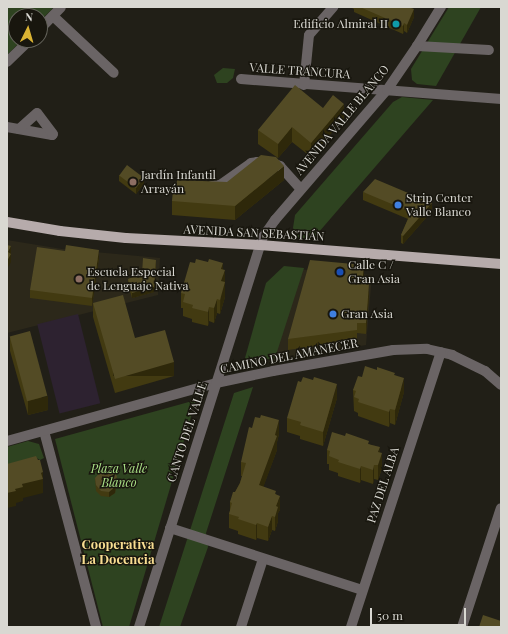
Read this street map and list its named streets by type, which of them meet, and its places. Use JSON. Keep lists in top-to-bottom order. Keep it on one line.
{"streets":{"main road":["AVENIDA SAN SEBASTIÁN"],"street":["VALLE TRANCURA","AVENIDA VALLE BLANCO","CAMINO DEL AMANECER","CANTO DEL VALLE","PAZ DEL ALBA"]},"crossings":[["VALLE TRANCURA","AVENIDA VALLE BLANCO"],["AVENIDA VALLE BLANCO","AVENIDA SAN SEBASTIÁN"],["AVENIDA VALLE BLANCO","CANTO DEL VALLE"],["AVENIDA SAN SEBASTIÁN","CANTO DEL VALLE"],["CAMINO DEL AMANECER","CANTO DEL VALLE"],["CAMINO DEL AMANECER","PAZ DEL ALBA"]],"districts":["Cooperativa La Docencia"],"parks":["Plaza Valle Blanco"],"places":["Edificio Almiral II","Jardín Infantil Arrayán","Strip Center Valle Blanco","Calle C / Gran Asia","Escuela Especial de Lenguaje Nativa","Gran Asia"],"scale_bar":"50 m","north":"top"}
